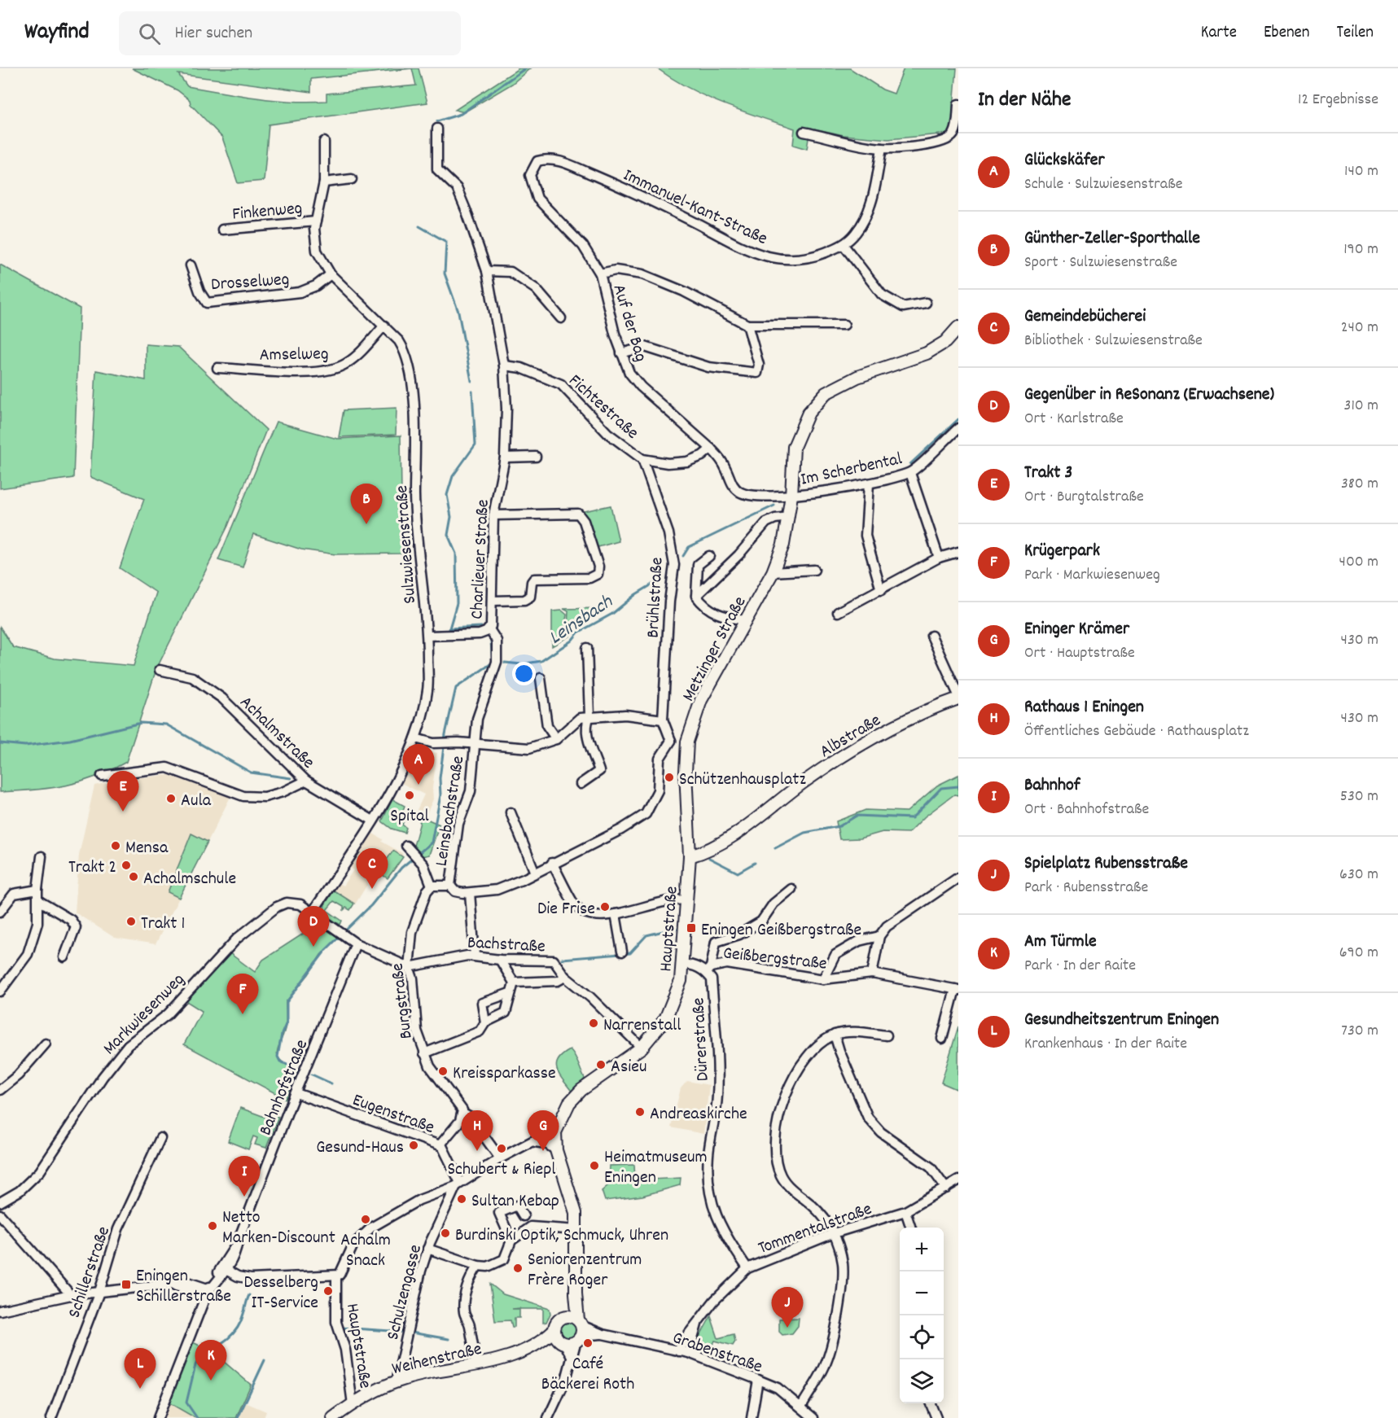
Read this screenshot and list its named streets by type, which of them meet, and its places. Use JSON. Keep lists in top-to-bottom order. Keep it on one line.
{"streets":{"main road":["Metzinger Straße","Albstraße","Hauptstraße","Weihenstraße"],"street":["Immanuel-Kant-Straße","Finkenweg","Drosselweg","Auf der Bag","Amselweg","Fichtestraße","Im Scherbental","Sulzwiesenstraße","Charlieuer Straße","Brühlstraße","Achalmstraße","Leinsbachstraße","Bachstraße","Geißbergstraße","Burgstraße","Markwiesenweg","Dürerstraße","Bahnhofstraße","Eugenstraße","Tommentalstraße","Schillerstraße","Schulzengasse","Grabenstraße"]},"crossings":[["Immanuel-Kant-Straße","Auf der Bag"],["Finkenweg","Sulzwiesenstraße"],["Drosselweg","Sulzwiesenstraße"],["Auf der Bag","Fichtestraße"],["Auf der Bag","Im Scherbental"],["Auf der Bag","Metzinger Straße"],["Amselweg","Sulzwiesenstraße"],["Fichtestraße","Charlieuer Straße"],["Fichtestraße","Brühlstraße"],["Im Scherbental","Metzinger Straße"],["Sulzwiesenstraße","Charlieuer Straße"],["Sulzwiesenstraße","Achalmstraße"],["Sulzwiesenstraße","Markwiesenweg"],["Charlieuer Straße","Leinsbachstraße"],["Metzinger Straße","Hauptstraße"],["Albstraße","Hauptstraße"],["Hauptstraße","Dürerstraße"],["Hauptstraße","Weihenstraße"],["Bachstraße","Burgstraße"],["Geißbergstraße","Dürerstraße"],["Dürerstraße","Tommentalstraße"],["Bahnhofstraße","Eugenstraße"],["Eugenstraße","Schulzengasse"],["Tommentalstraße","Grabenstraße"],["Schulzengasse","Weihenstraße"],["Grabenstraße","Weihenstraße"]],"water":["Leinsbach"],"places":{"other":["Schützenhausplatz","Spital","Aula","Mensa","Trakt 2","Achalmschule","Die Frise","Trakt 1","Narrenstall","Asieu","Kreissparkasse","Andreaskirche","Gesund-Haus","Schubert & Riepl","Heimatmuseum Eningen","Sultan Kebap","Achalm Snack","Netto Marken-Discount","Burdinski Optik, Schmuck, Uhren","Seniorenzentrum Frère Roger","Desselberg IT-Service","Café Bäckerei Roth"],"transit":["Eningen Geißbergstraße","Eningen Schillerstraße"]},"page":{"header":"Wayfind","search":"Hier suchen","nav":["Karte","Ebenen","Teilen"],"heading":["In der Nähe","12 Ergebnisse"],"list":[{"mark":"A","name":"Glückskäfer","note":"Schule · Sulzwiesenstraße","value":"140 m"},{"mark":"B","name":"Günther-Zeller-Sporthalle","note":"Sport · Sulzwiesenstraße","value":"190 m"},{"mark":"C","name":"Gemeindebücherei","note":"Bibliothek · Sulzwiesenstraße","value":"240 m"},{"mark":"D","name":"GegenÜber in ReSonanz (Erwachsene)","note":"Ort · Karlstraße","value":"310 m"},{"mark":"E","name":"Trakt 3","note":"Ort · Burgtalstraße","value":"380 m"},{"mark":"F","name":"Krügerpark","note":"Park · Markwiesenweg","value":"400 m"},{"mark":"G","name":"Eninger Krämer","note":"Ort · Hauptstraße","value":"430 m"},{"mark":"H","name":"Rathaus 1 Eningen","note":"Öffentliches Gebäude · Rathausplatz","value":"430 m"},{"mark":"I","name":"Bahnhof","note":"Ort · Bahnhofstraße","value":"530 m"},{"mark":"J","name":"Spielplatz Rubensstraße","note":"Park · Rubensstraße","value":"630 m"},{"mark":"K","name":"Am Türmle","note":"Park · In der Raite","value":"690 m"},{"mark":"L","name":"Gesundheitszentrum Eningen","note":"Krankenhaus · In der Raite","value":"730 m"}],"pins":["B","A","E","C","D","F","G","H","I","J","K","L"],"map_buttons":["+","−"]}}
